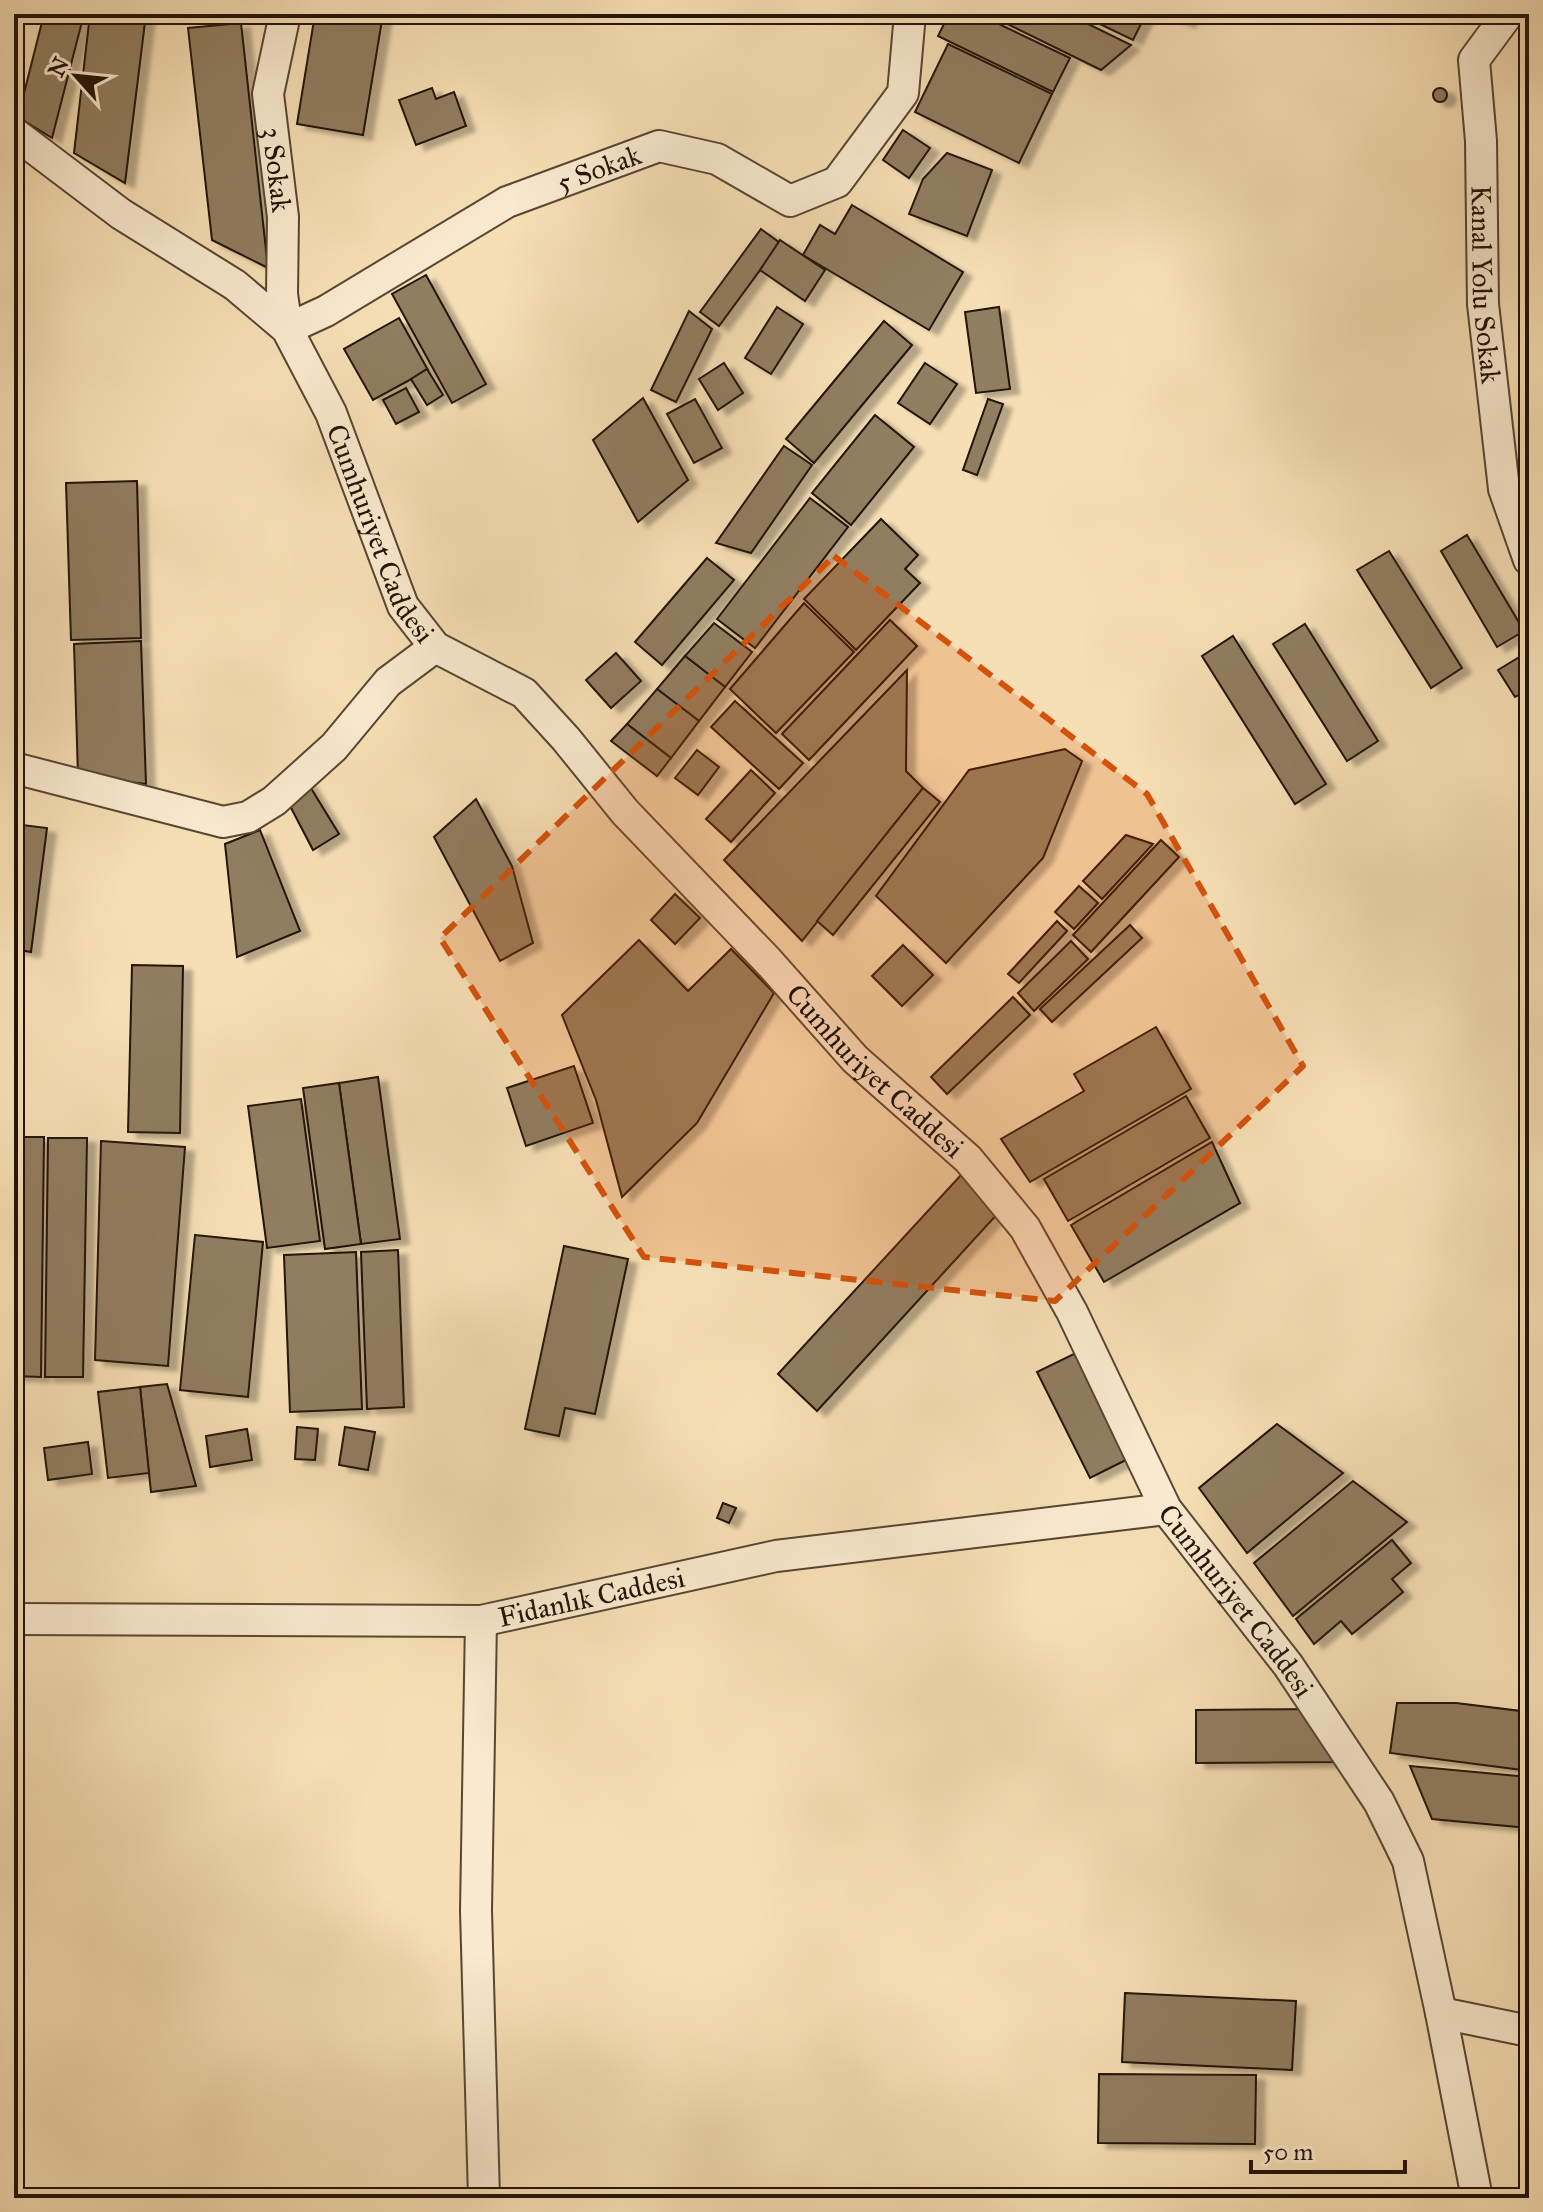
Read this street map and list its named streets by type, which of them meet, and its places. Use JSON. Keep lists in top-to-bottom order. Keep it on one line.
{"streets":{"street":["5 Sokak","3 Sokak","Kanal Yolu Sokak","Cumhuriyet Caddesi","Fidanlık Caddesi"]},"crossings":[["5 Sokak","3 Sokak"],["5 Sokak","Cumhuriyet Caddesi"],["3 Sokak","Cumhuriyet Caddesi"],["Cumhuriyet Caddesi","Fidanlık Caddesi"]],"scale_bar":"50 m","north":"top left"}
